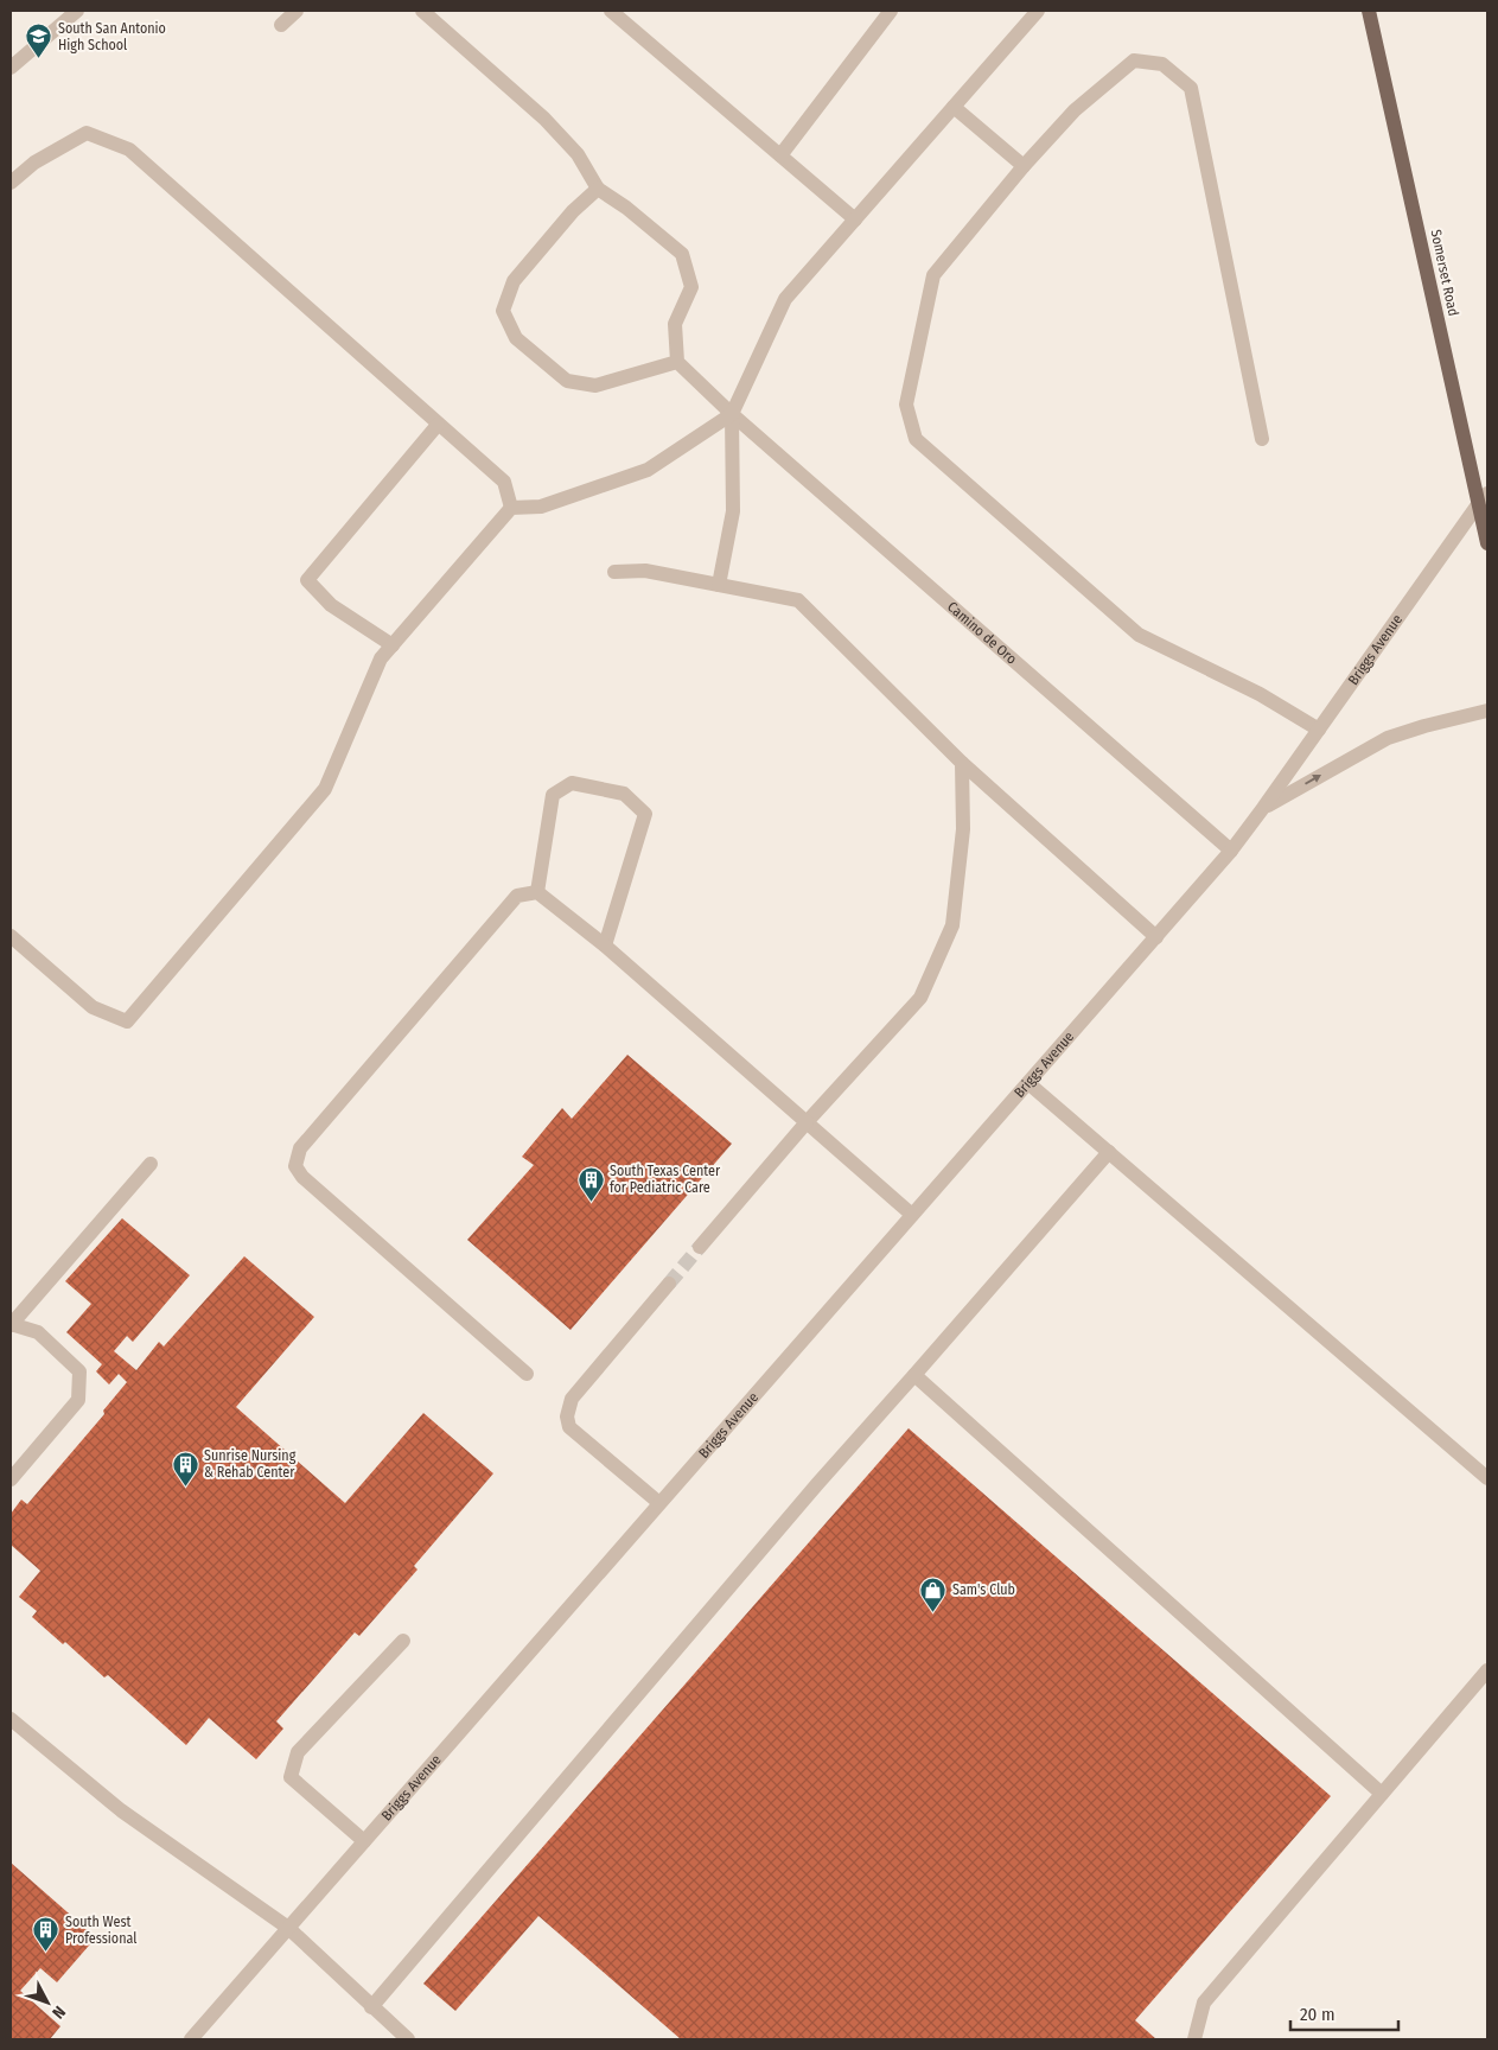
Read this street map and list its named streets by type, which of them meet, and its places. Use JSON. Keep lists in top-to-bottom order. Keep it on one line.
{"streets":{"main road":["Somerset Road"],"street":["Camino de Oro","Briggs Avenue"]},"crossings":[["Somerset Road","Briggs Avenue"],["Camino de Oro","Briggs Avenue"]],"places":{"school or university":["South San Antonio High School"],"building":["South Texas Center for Pediatric Care","Sunrise Nursing & Rehab Center","South West Professional"],"shop":["Sam's Club"]},"scale_bar":"20 m","north":"bottom right"}
